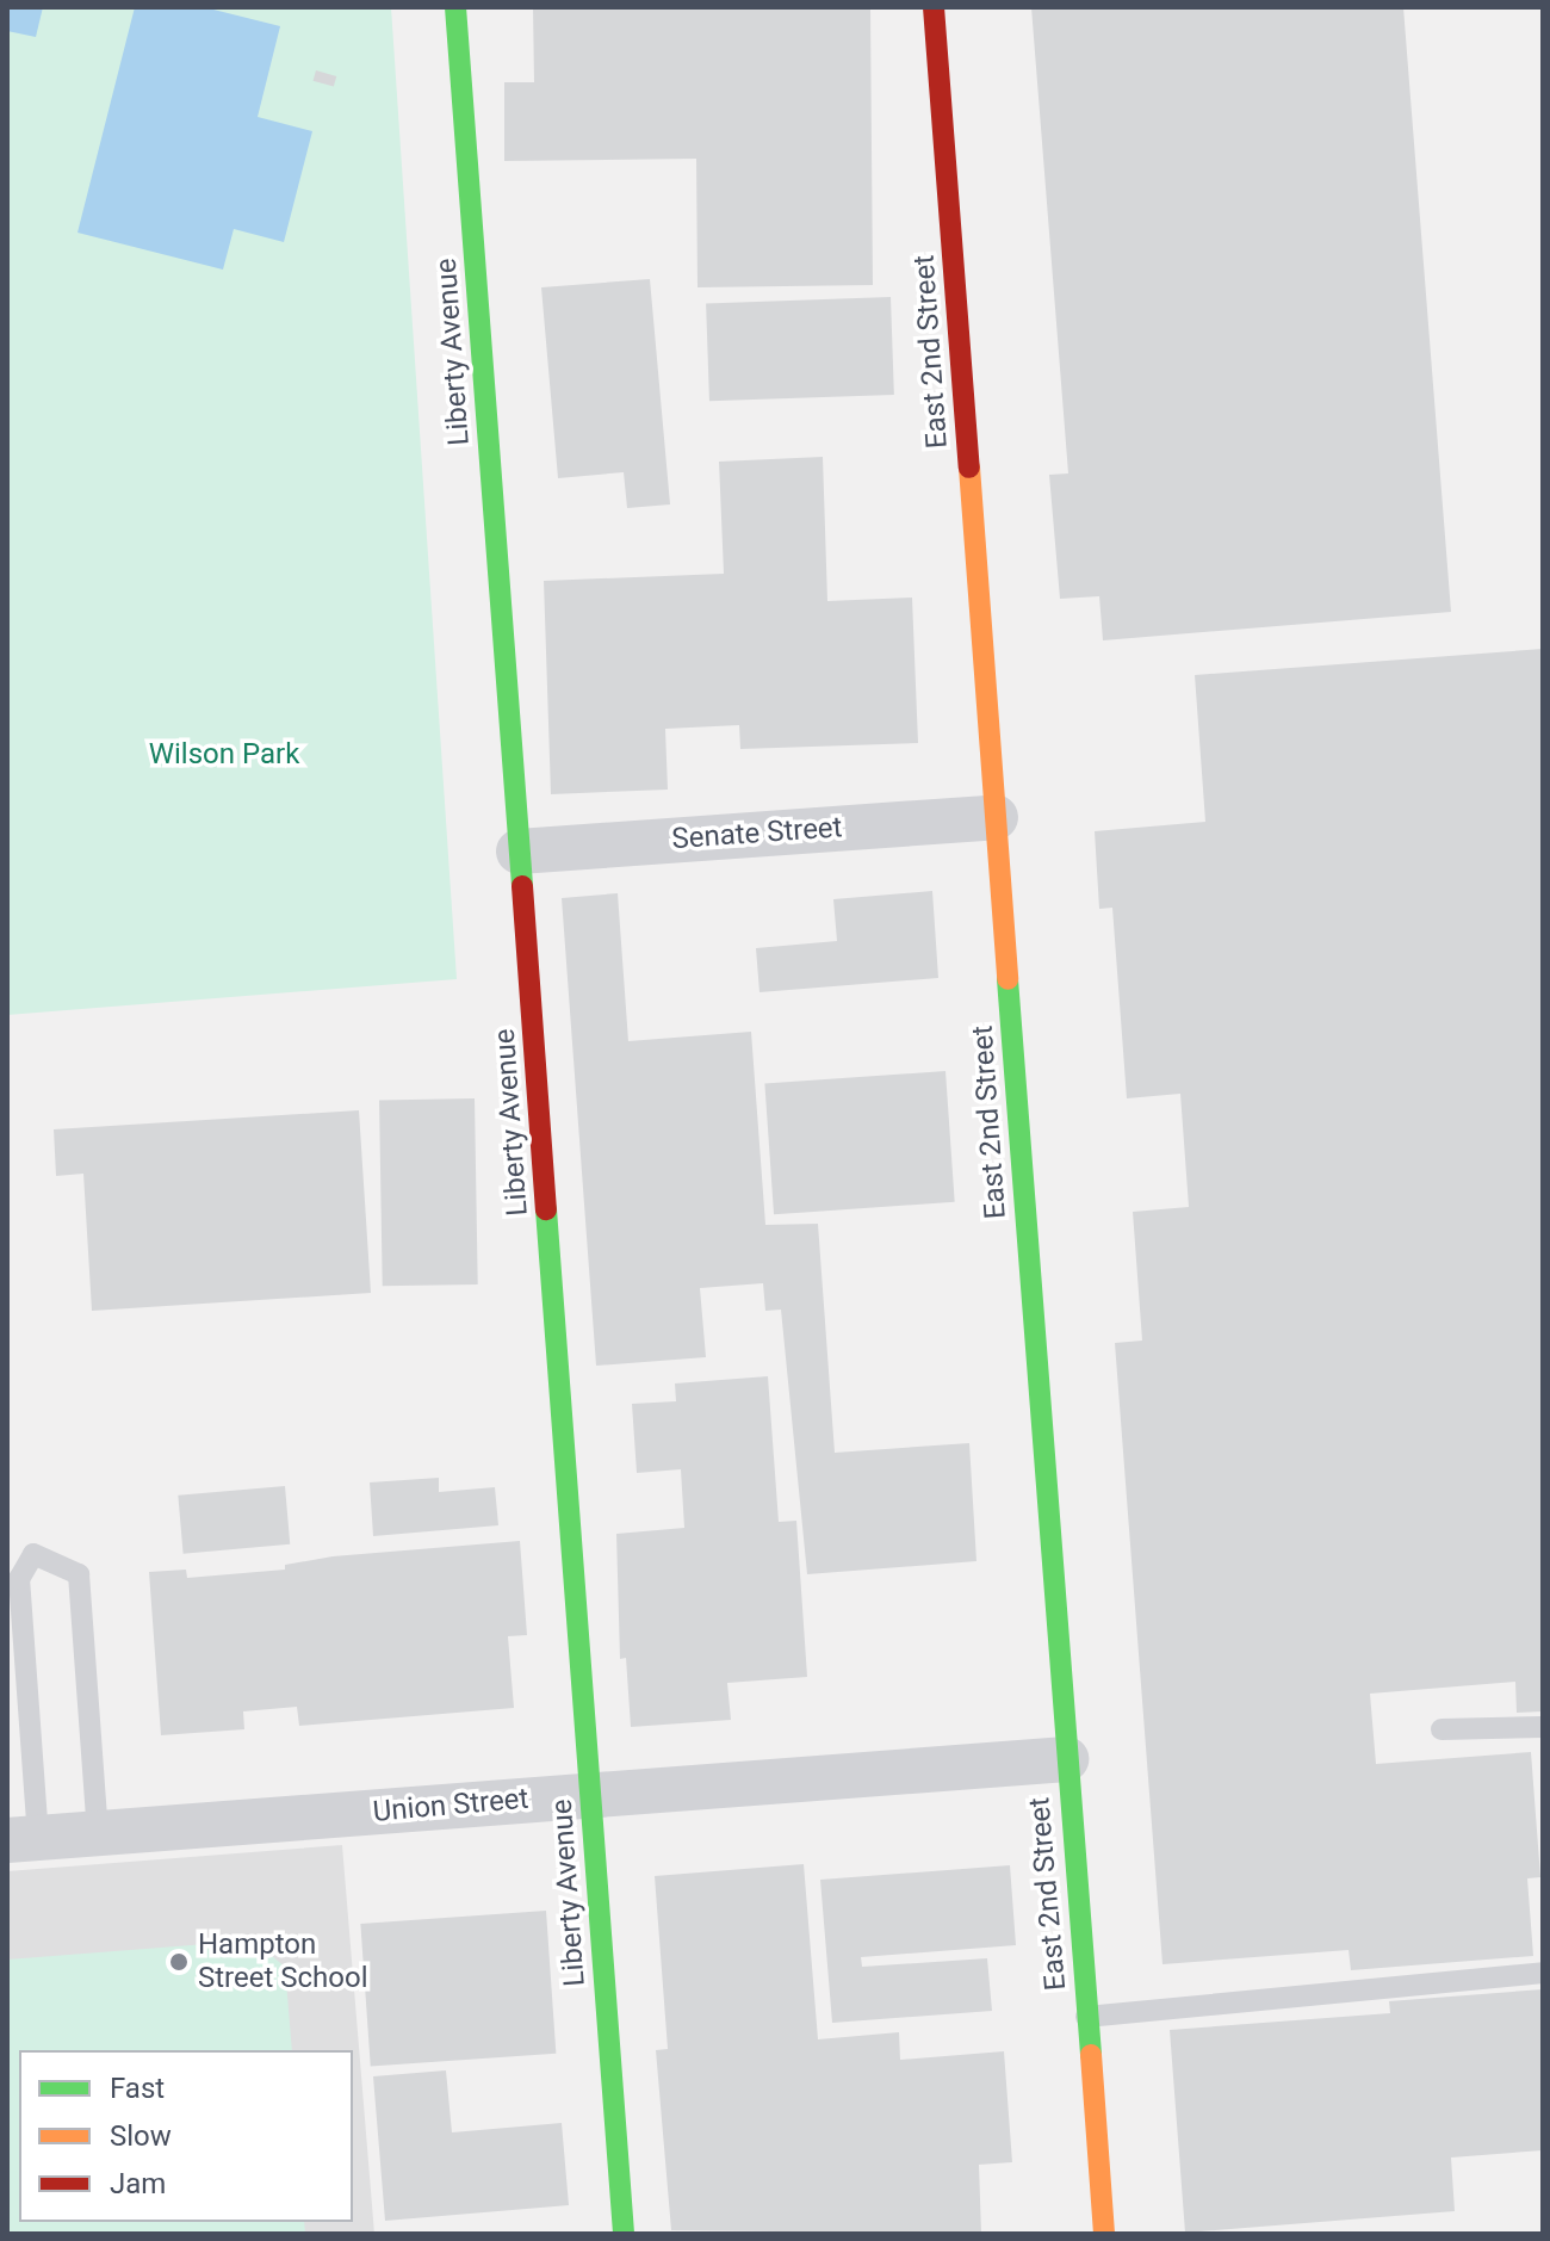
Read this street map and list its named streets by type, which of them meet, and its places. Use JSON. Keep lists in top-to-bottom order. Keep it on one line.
{"streets":{"street":["Liberty Avenue","East 2nd Street","Senate Street","Union Street"]},"crossings":[["Liberty Avenue","Senate Street"],["Liberty Avenue","Union Street"],["East 2nd Street","Senate Street"],["East 2nd Street","Union Street"]],"parks":["Wilson Park"],"places":["Hampton Street School"],"legend":["Fast","Slow","Jam"]}
